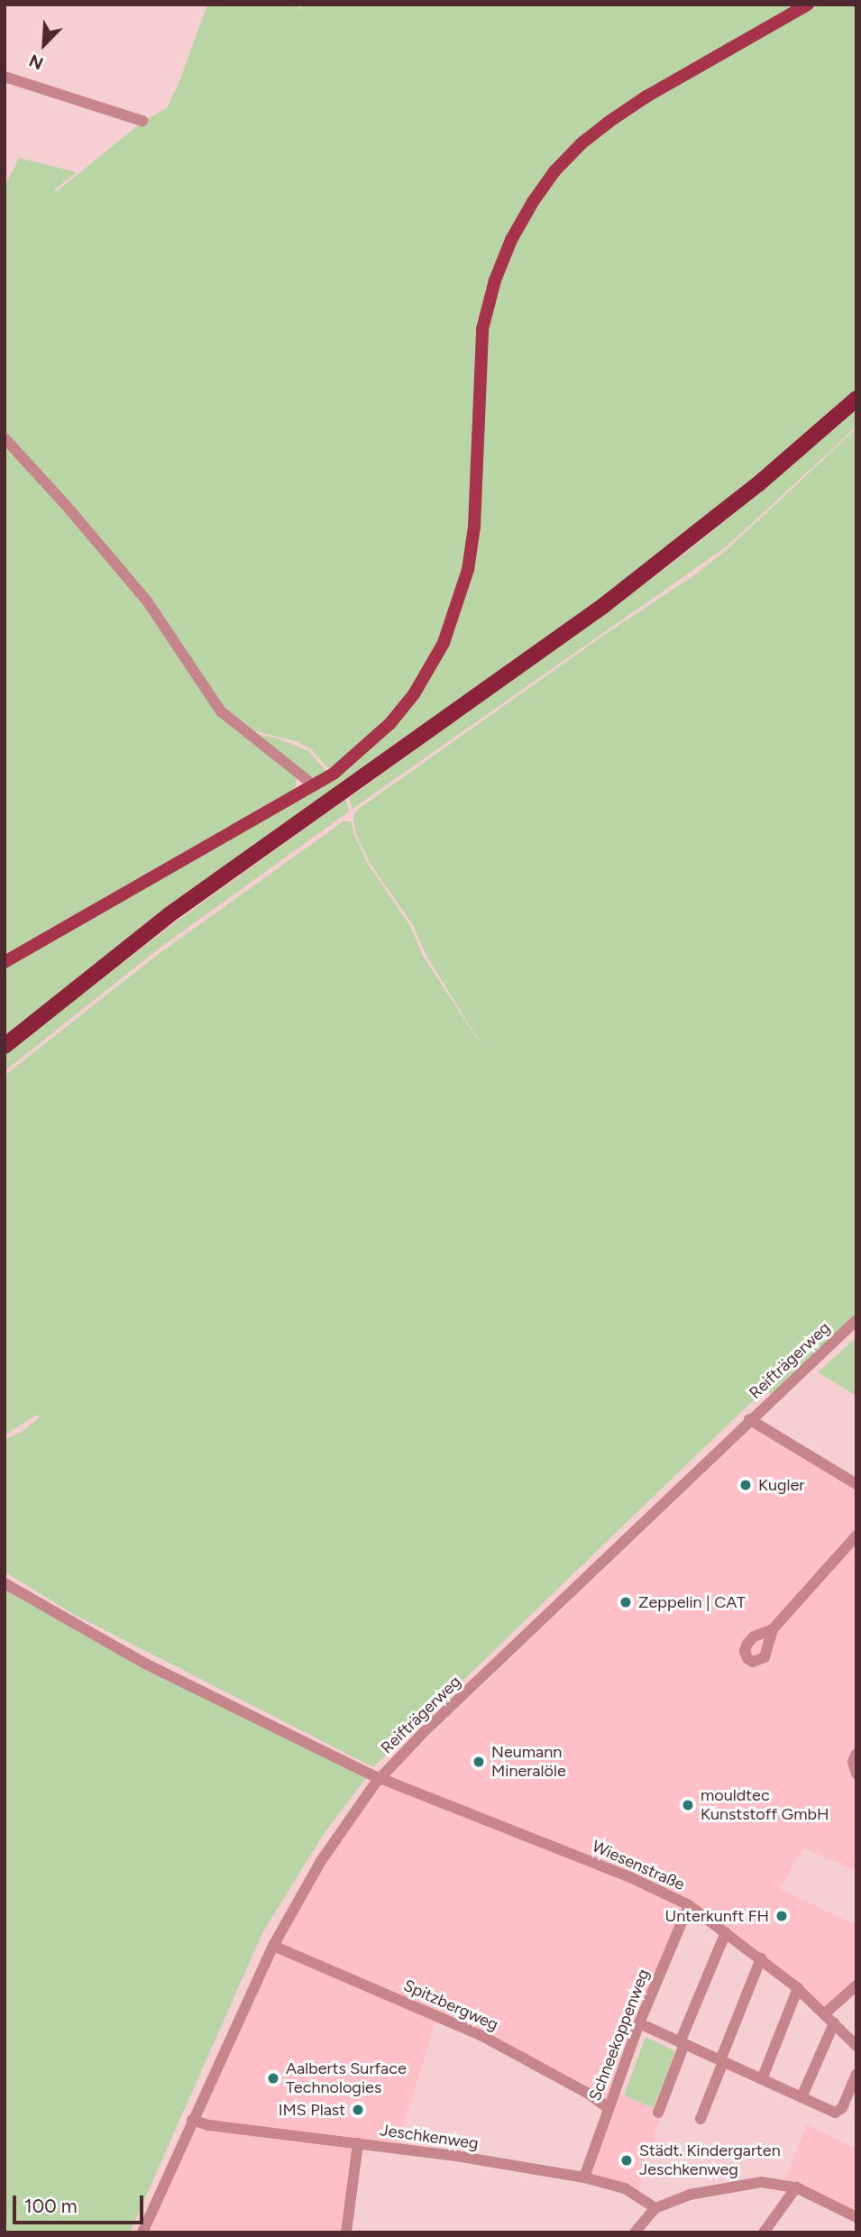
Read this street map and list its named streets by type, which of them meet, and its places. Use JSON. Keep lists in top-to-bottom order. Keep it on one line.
{"streets":{"street":["Reifträgerweg","Wiesenstraße","Spitzbergweg","Schneekoppenweg","Jeschkenweg"]},"crossings":[["Reifträgerweg","Wiesenstraße"],["Reifträgerweg","Spitzbergweg"],["Reifträgerweg","Jeschkenweg"],["Wiesenstraße","Schneekoppenweg"],["Spitzbergweg","Schneekoppenweg"],["Schneekoppenweg","Jeschkenweg"]],"places":["Kugler","Zeppelin | CAT","Neumann Mineralöle","mouldtec Kunststoff GmbH","Unterkunft FH","Aalberts Surface Technologies","IMS Plast","Städt. Kindergarten Jeschkenweg"],"scale_bar":"100 m","north":"bottom left"}
